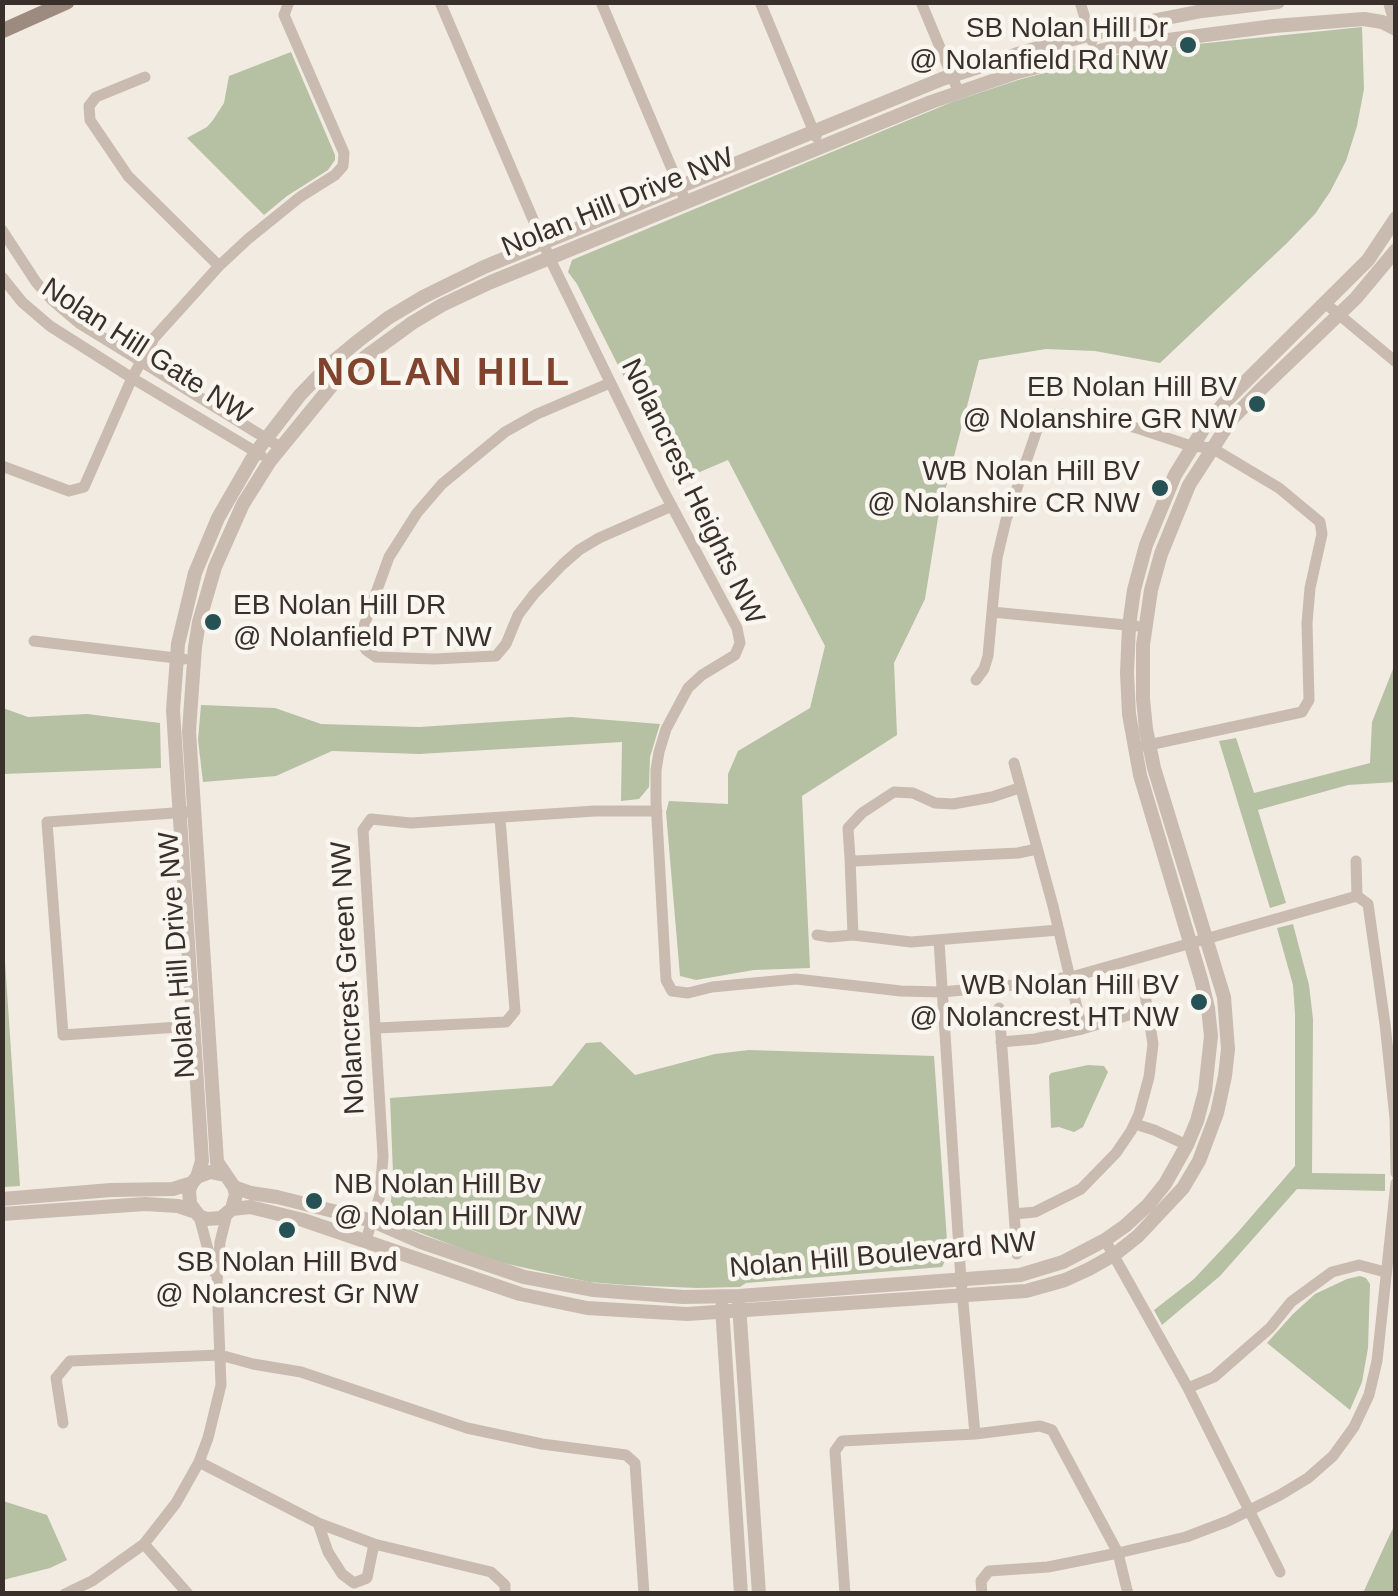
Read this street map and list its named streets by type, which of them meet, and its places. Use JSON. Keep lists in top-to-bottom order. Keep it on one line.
{"streets":{"street":["Nolan Hill Drive NW","Nolan Hill Gate NW","Nolancrest Heights NW","Nolancrest Green NW","Nolan Hill Boulevard NW"]},"crossings":[["Nolan Hill Drive NW","Nolan Hill Gate NW"],["Nolan Hill Drive NW","Nolancrest Heights NW"],["Nolan Hill Drive NW","Nolan Hill Boulevard NW"],["Nolancrest Heights NW","Nolancrest Green NW"],["Nolancrest Heights NW","Nolan Hill Boulevard NW"],["Nolancrest Green NW","Nolan Hill Boulevard NW"]],"districts":["NOLAN HILL"],"places":["SB Nolan Hill Dr @ Nolanfield Rd NW","EB Nolan Hill BV @ Nolanshire GR NW","WB Nolan Hill BV @ Nolanshire CR NW","EB Nolan Hill DR @ Nolanfield PT NW","WB Nolan Hill BV @ Nolancrest HT NW","NB Nolan Hill Bv @ Nolan Hill Dr NW","SB Nolan Hill Bvd @ Nolancrest Gr NW"]}
